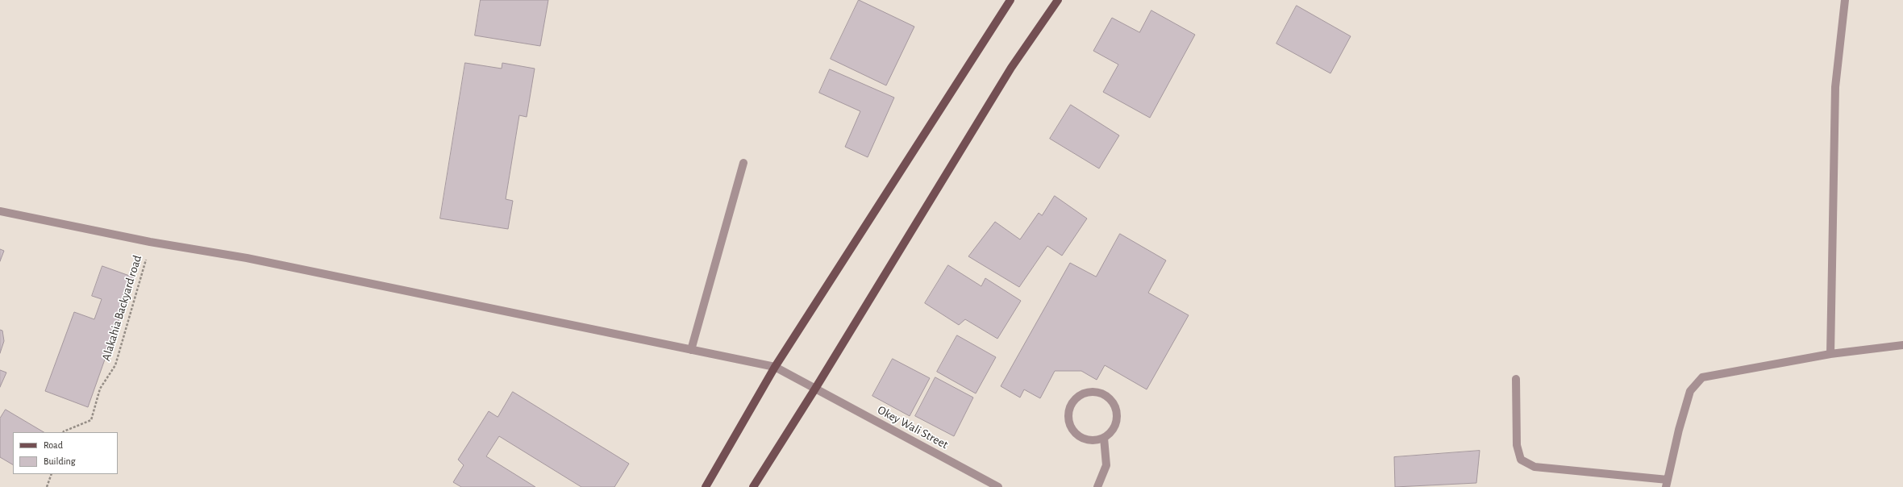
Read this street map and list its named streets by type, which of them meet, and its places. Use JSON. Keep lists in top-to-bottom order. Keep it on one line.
{"streets":{"street":["Okey Wali Street"],"path":["Alakahia Backyard road"]},"crossings":[["Alakahia Backyard road","Okey Wali Street"]],"legend":["Road","Building"]}
